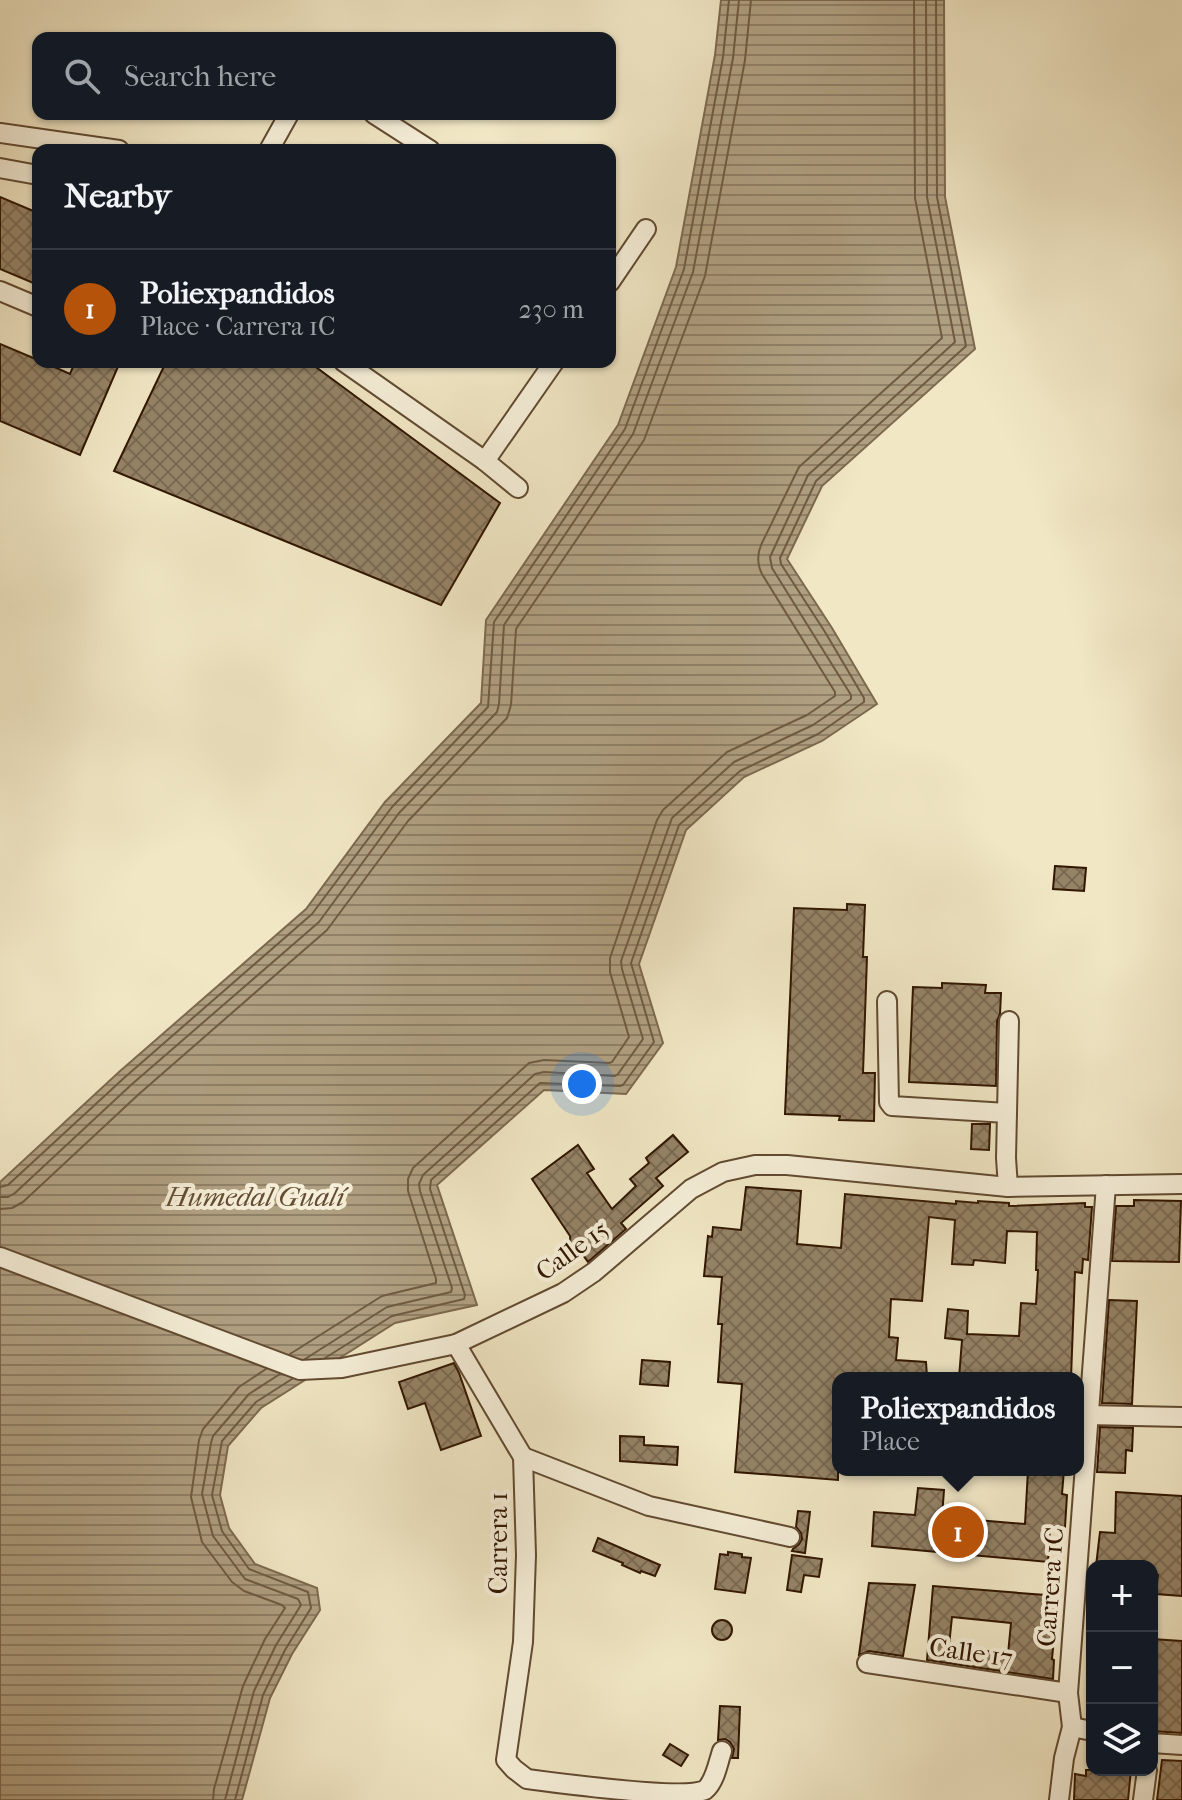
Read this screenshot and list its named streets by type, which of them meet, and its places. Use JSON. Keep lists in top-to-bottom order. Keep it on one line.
{"streets":{"street":["Calle 15","Carrera 1","Carrera 1C","Calle 17"]},"crossings":[["Calle 15","Carrera 1"],["Calle 15","Carrera 1C"],["Carrera 1C","Calle 17"]],"water":["Humedal Gualí"],"page":{"search":"Search here","heading":"Nearby","list":[{"mark":"1","name":"Poliexpandidos","note":"Place · Carrera 1C","value":"230 m"}],"popup":["Poliexpandidos","Place"],"pins":"1","map_buttons":["+","−"]}}
